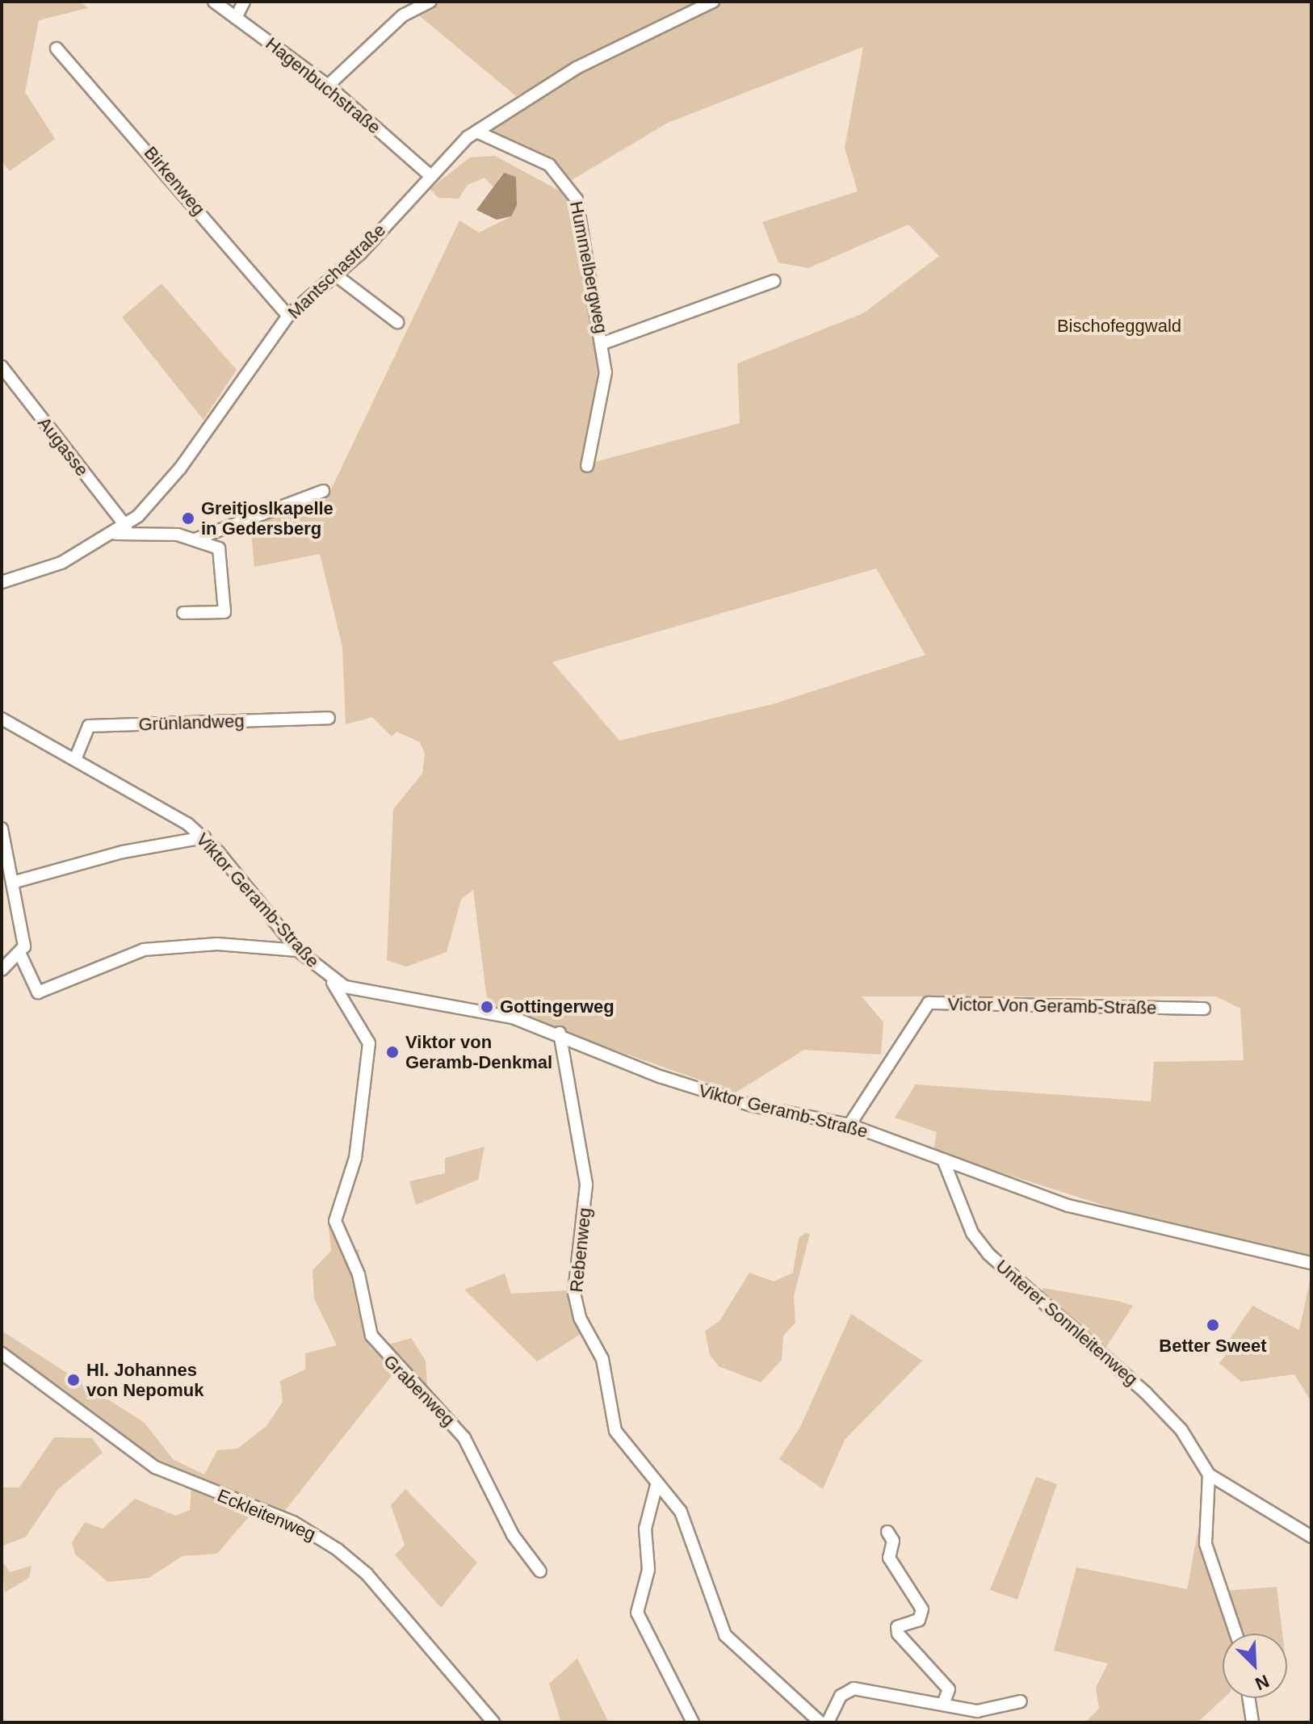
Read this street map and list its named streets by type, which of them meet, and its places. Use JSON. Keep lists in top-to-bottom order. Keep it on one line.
{"streets":{"street":["Hagenbuchstraße","Birkenweg","Hummelbergweg","Mantschastraße","Augasse","Grünlandweg","Viktor Geramb-Straße","Victor Von Geramb-Straße","Rebenweg","Unterer Sonnleitenweg","Grabenweg","Eckleitenweg"]},"crossings":[["Hagenbuchstraße","Mantschastraße"],["Birkenweg","Mantschastraße"],["Hummelbergweg","Mantschastraße"],["Mantschastraße","Augasse"],["Grünlandweg","Viktor Geramb-Straße"],["Viktor Geramb-Straße","Victor Von Geramb-Straße"],["Viktor Geramb-Straße","Rebenweg"],["Viktor Geramb-Straße","Unterer Sonnleitenweg"],["Viktor Geramb-Straße","Grabenweg"]],"parks":["Bischofeggwald"],"places":["Greitjoslkapelle in Gedersberg","Gottingerweg","Viktor von Geramb-Denkmal","Better Sweet","Hl. Johannes von Nepomuk"],"north":"bottom right"}
